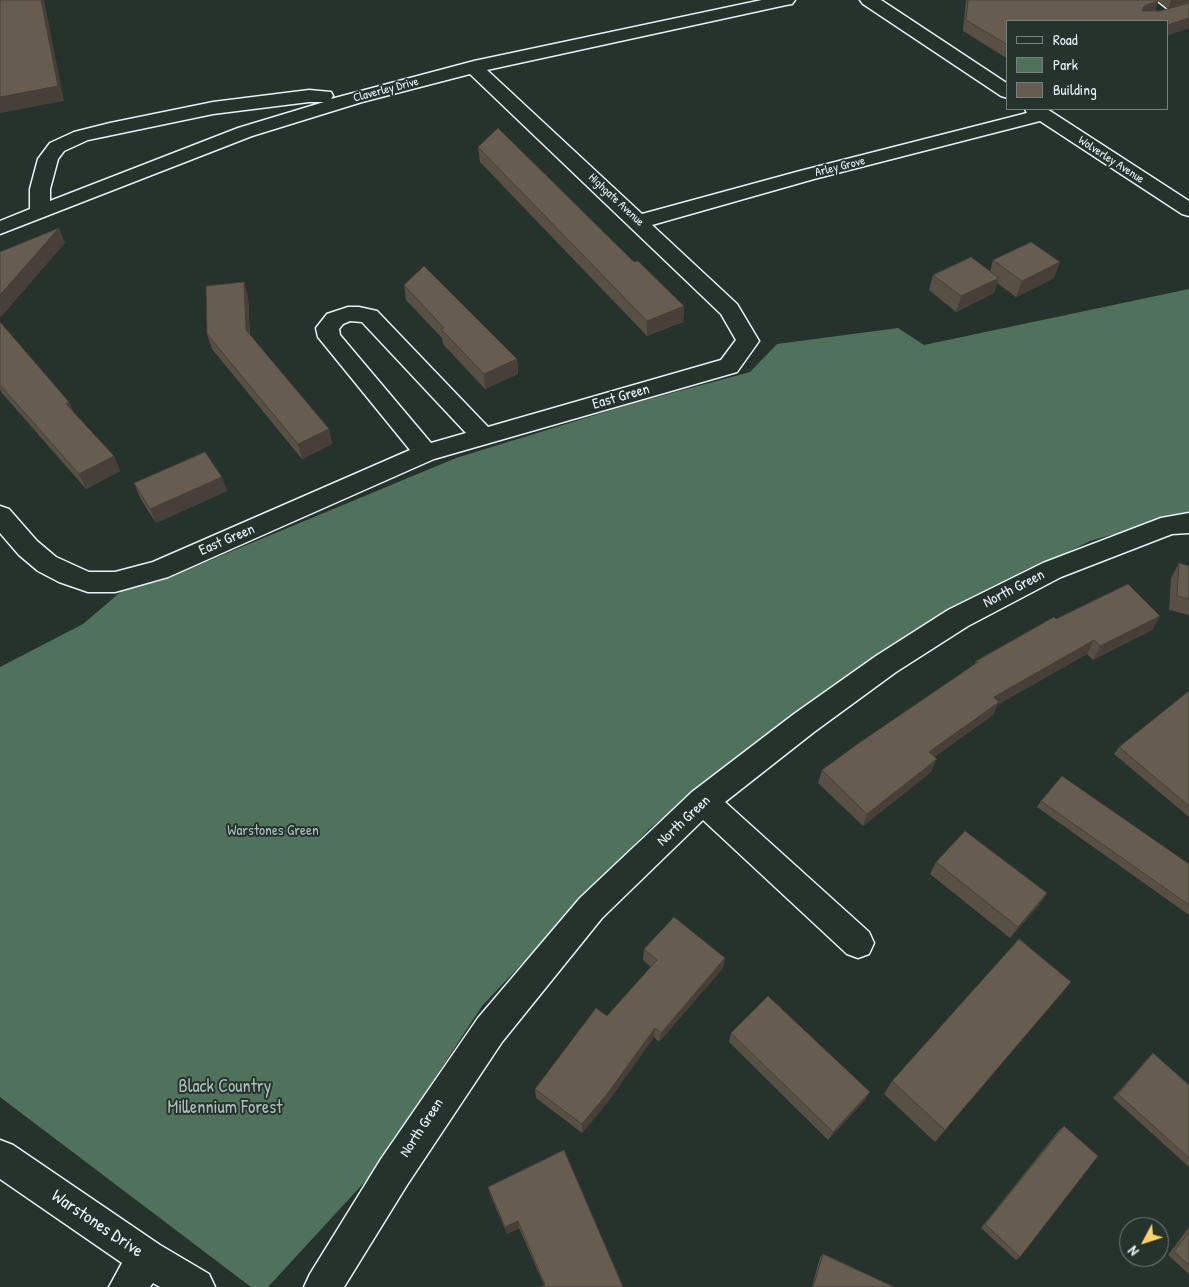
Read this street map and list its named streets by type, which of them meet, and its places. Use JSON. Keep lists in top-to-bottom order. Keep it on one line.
{"streets":{"street":["Claverley Drive","Wolverley Avenue","Arley Grove","Highgate Avenue","East Green","North Green","Warstones Drive"]},"crossings":[["Claverley Drive","Highgate Avenue"],["Wolverley Avenue","Arley Grove"],["Arley Grove","Highgate Avenue"],["Highgate Avenue","East Green"]],"parks":["Warstones Green","Black Country Millennium Forest"],"legend":["Road","Park","Building"],"north":"bottom left"}
